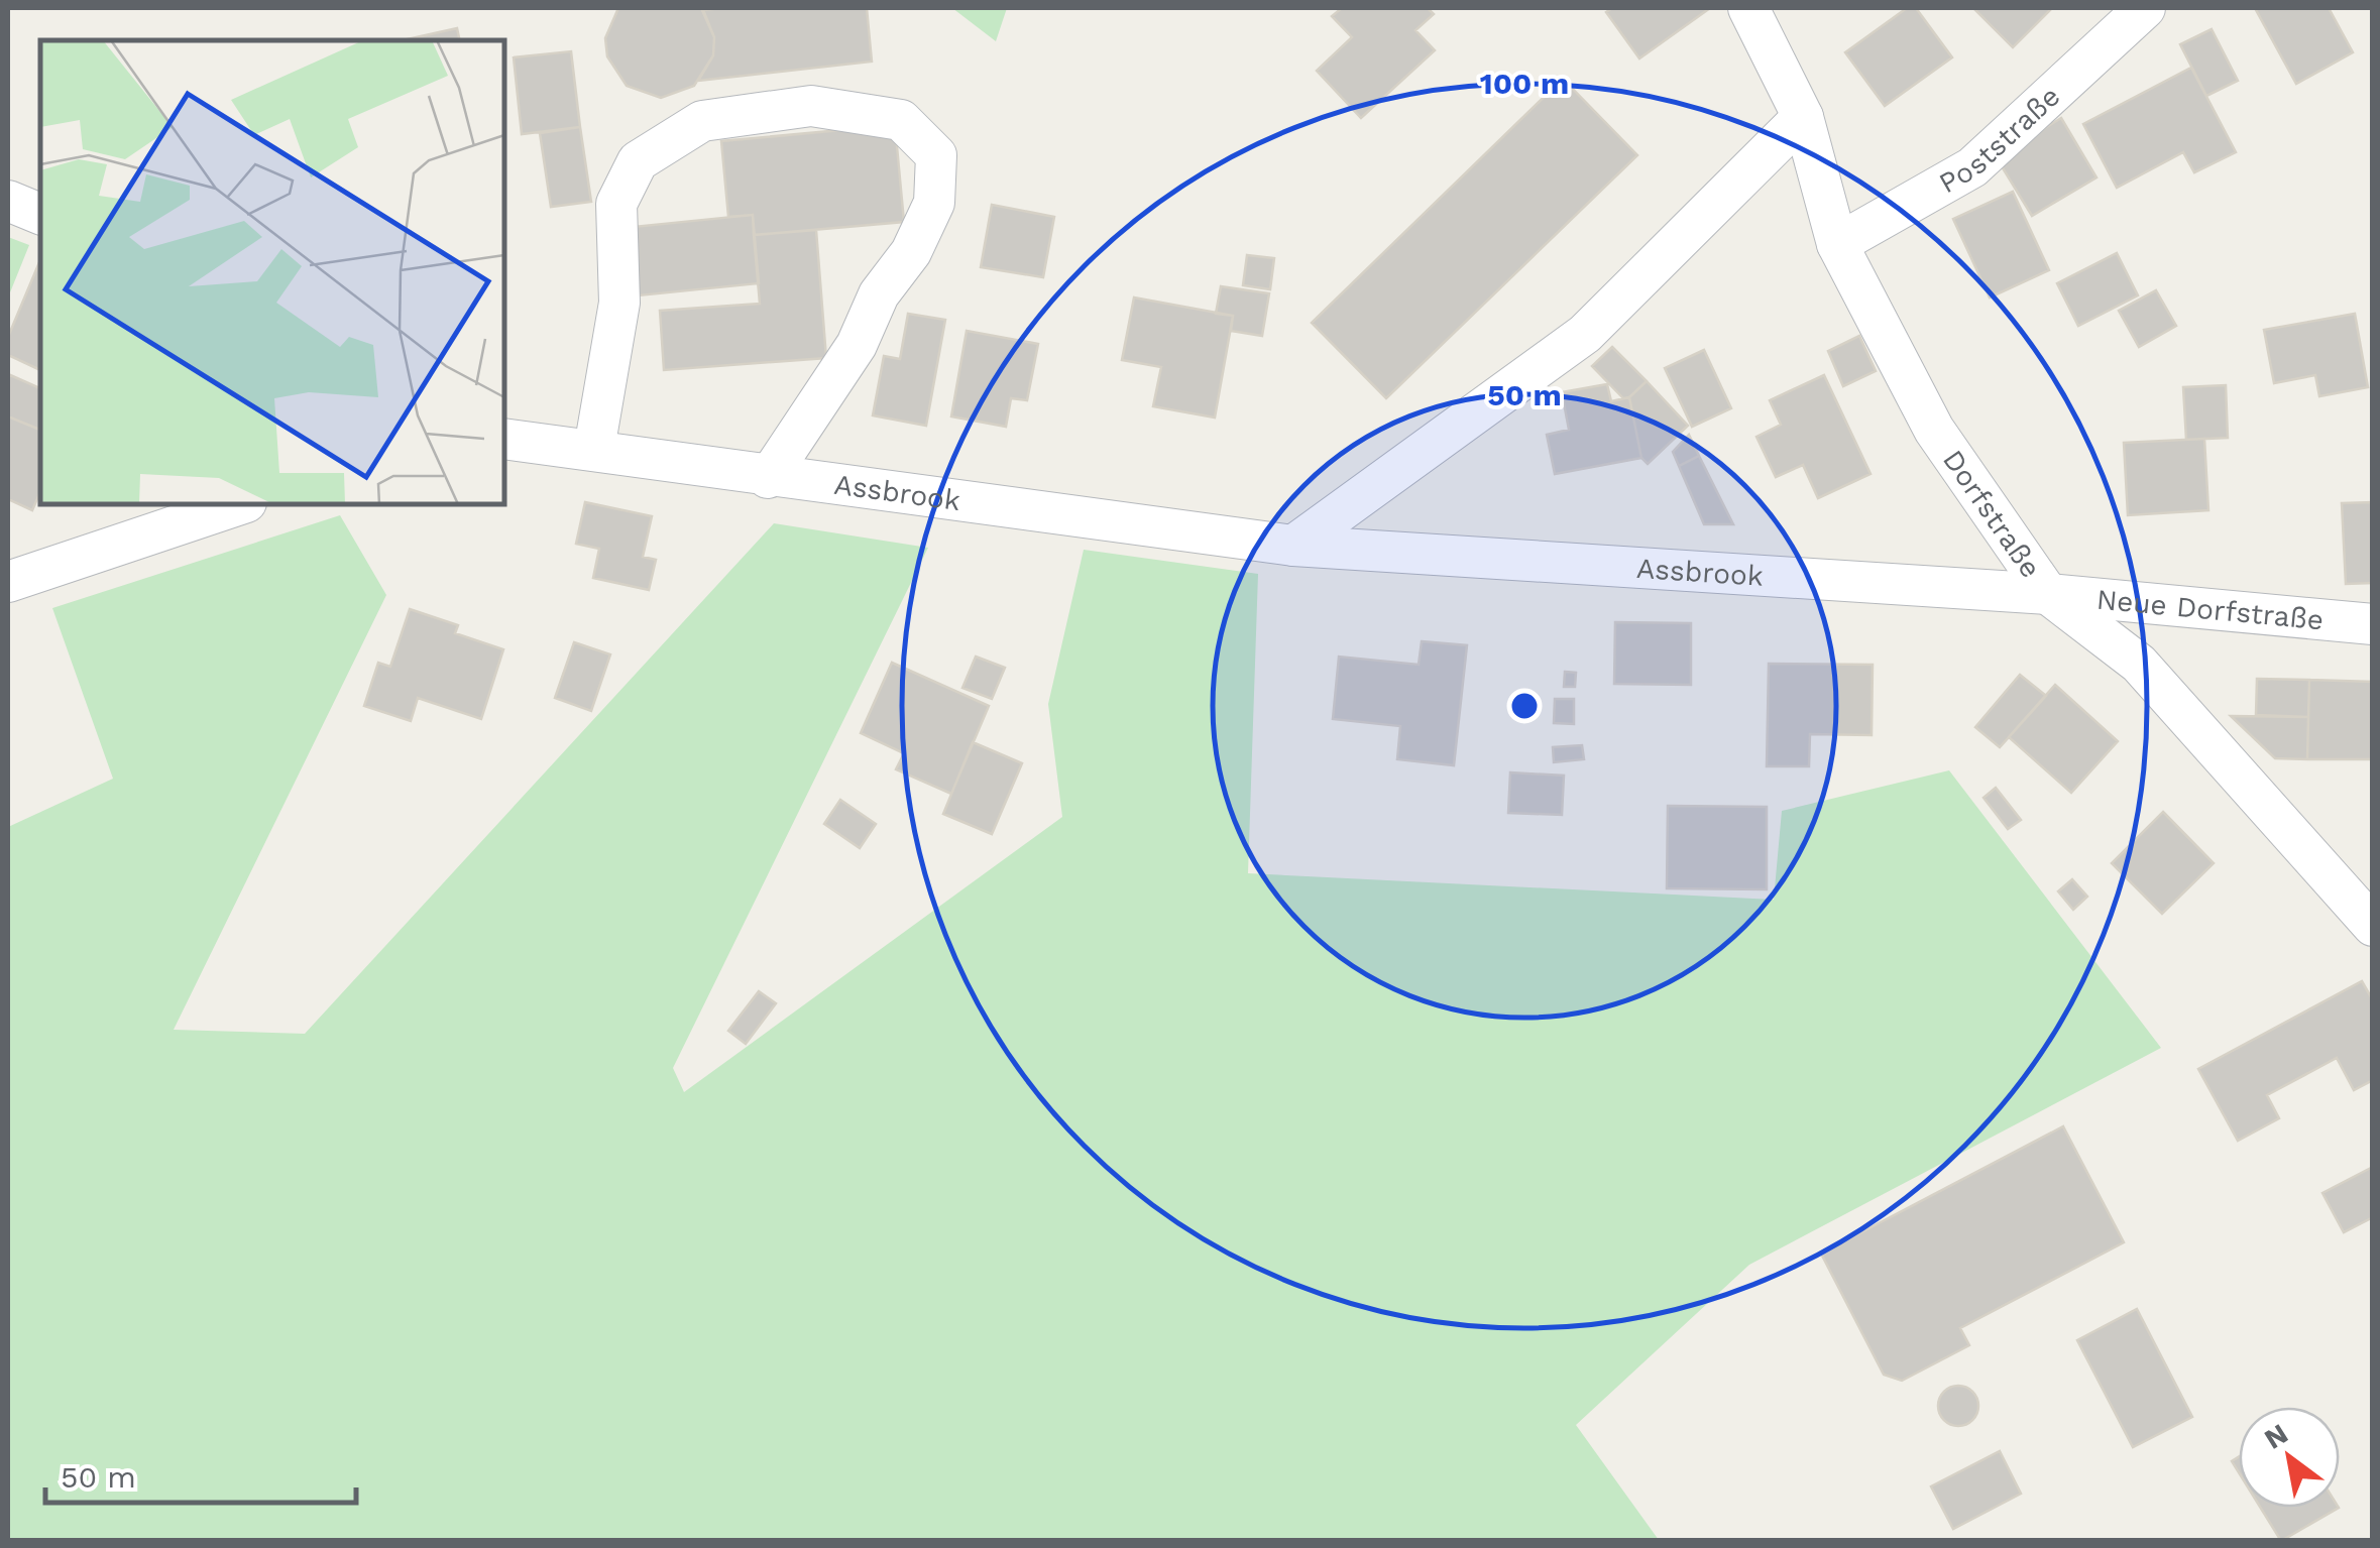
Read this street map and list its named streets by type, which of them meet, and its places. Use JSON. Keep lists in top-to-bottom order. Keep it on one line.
{"streets":{"street":["Poststraße","Assbrook","Dorfstraße","Neue Dorfstraße"]},"crossings":[["Poststraße","Dorfstraße"],["Assbrook","Dorfstraße"],["Assbrook","Neue Dorfstraße"],["Dorfstraße","Neue Dorfstraße"]],"scale_bar":"50 m","north":"top left","rings":["100 m","50 m"]}
